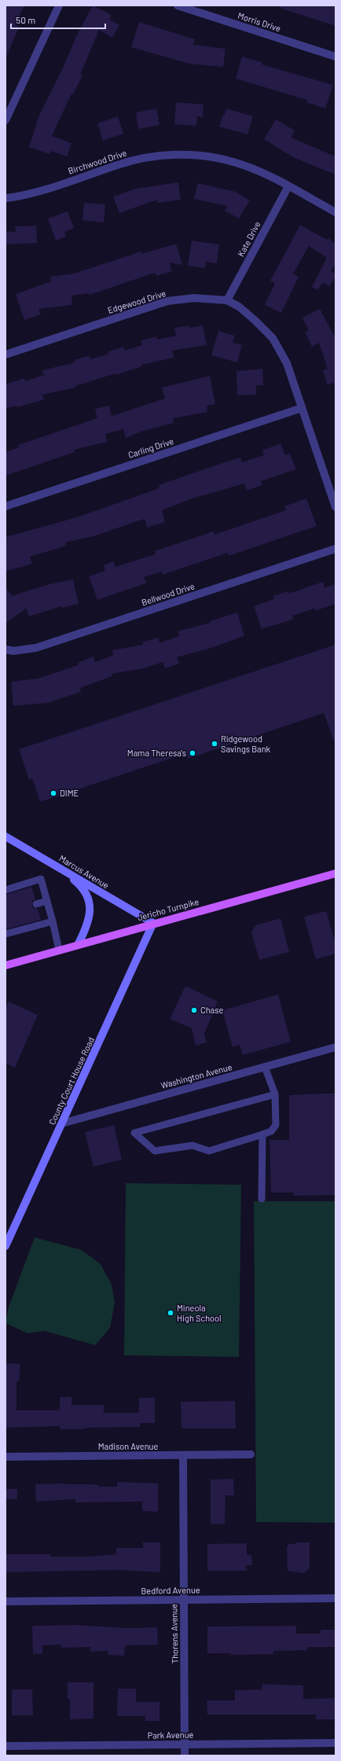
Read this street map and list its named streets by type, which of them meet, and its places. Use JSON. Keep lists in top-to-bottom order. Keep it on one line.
{"streets":{"main road":["Marcus Avenue","Jericho Turnpike","County Court House Road"],"street":["Morris Drive","Birchwood Drive","Kate Drive","Edgewood Drive","Carling Drive","Bellwood Drive","Washington Avenue","Madison Avenue","Bedford Avenue","Thorens Avenue","Park Avenue"]},"crossings":[["Birchwood Drive","Kate Drive"],["Kate Drive","Edgewood Drive"],["Edgewood Drive","Carling Drive"],["Marcus Avenue","Jericho Turnpike"],["Marcus Avenue","County Court House Road"],["Jericho Turnpike","County Court House Road"],["Washington Avenue","County Court House Road"],["Madison Avenue","Thorens Avenue"],["Bedford Avenue","Thorens Avenue"],["Thorens Avenue","Park Avenue"]],"places":["Ridgewood Savings Bank","Mama Theresa's","DIME","Chase","Mineola High School"],"scale_bar":"50 m"}
